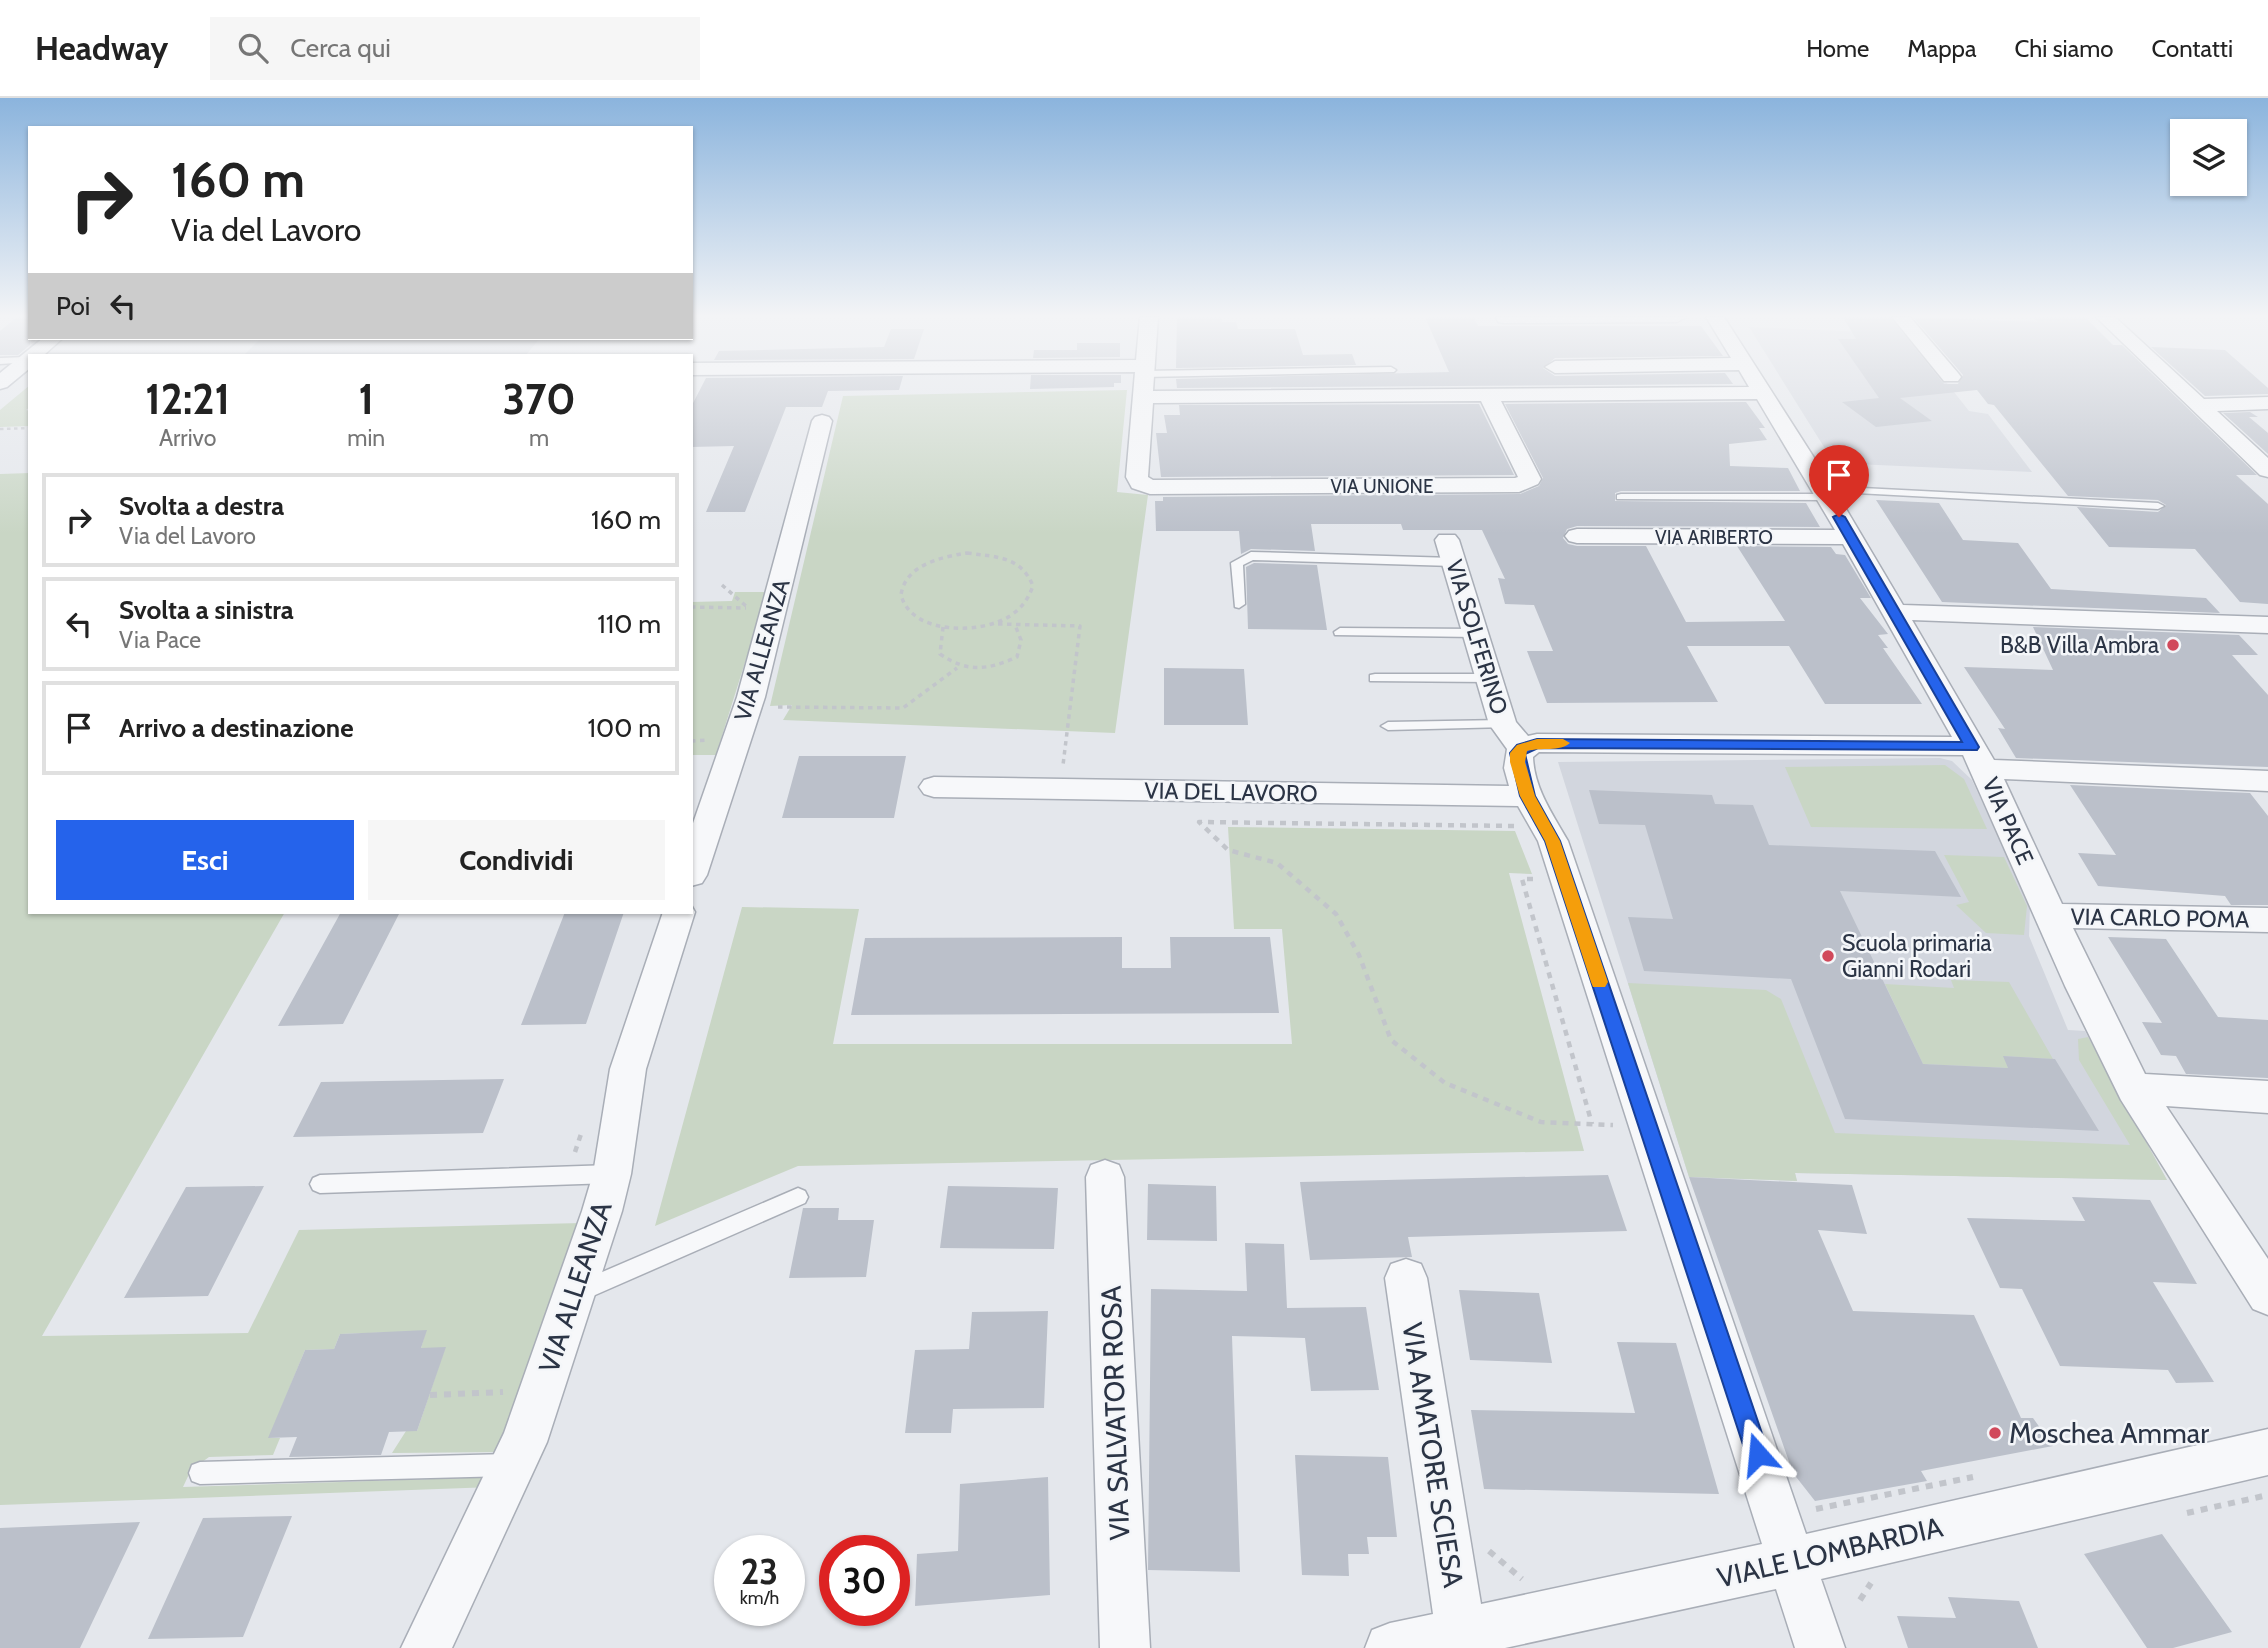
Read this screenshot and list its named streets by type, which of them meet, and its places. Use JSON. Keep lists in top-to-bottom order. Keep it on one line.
{"streets":{"street":["VIA UNIONE","VIA ARIBERTO","VIA SOLFERINO","VIA ALLEANZA","VIA DEL LAVORO","VIA PACE","VIA CARLO POMA","VIA SALVATOR ROSA","VIA AMATORE SCIESA","VIALE LOMBARDIA"]},"crossings":[["VIA ARIBERTO","VIA PACE"],["VIA SOLFERINO","VIA DEL LAVORO"],["VIA SOLFERINO","VIALE LOMBARDIA"],["VIA PACE","VIA CARLO POMA"],["VIA AMATORE SCIESA","VIALE LOMBARDIA"]],"places":["B&B Villa Ambra","Scuola primaria Gianni Rodari","Moschea Ammar"],"page":{"header":"Headway","search":"Cerca qui","nav":["Home","Mappa","Chi siamo","Contatti"],"turn":["160 m","Via del Lavoro"],"then":"Poi","eta":["12:21","Arrivo","1","min","370","m"],"list":[{"name":"Svolta a destra","note":"Via del Lavoro","value":"160 m"},{"name":"Svolta a sinistra","note":"Via Pace","value":"110 m"},{"name":"Arrivo a destinazione","value":"100 m"}],"buttons":["Esci","Condividi"],"speed":"23 km/h","limit":"30"}}
